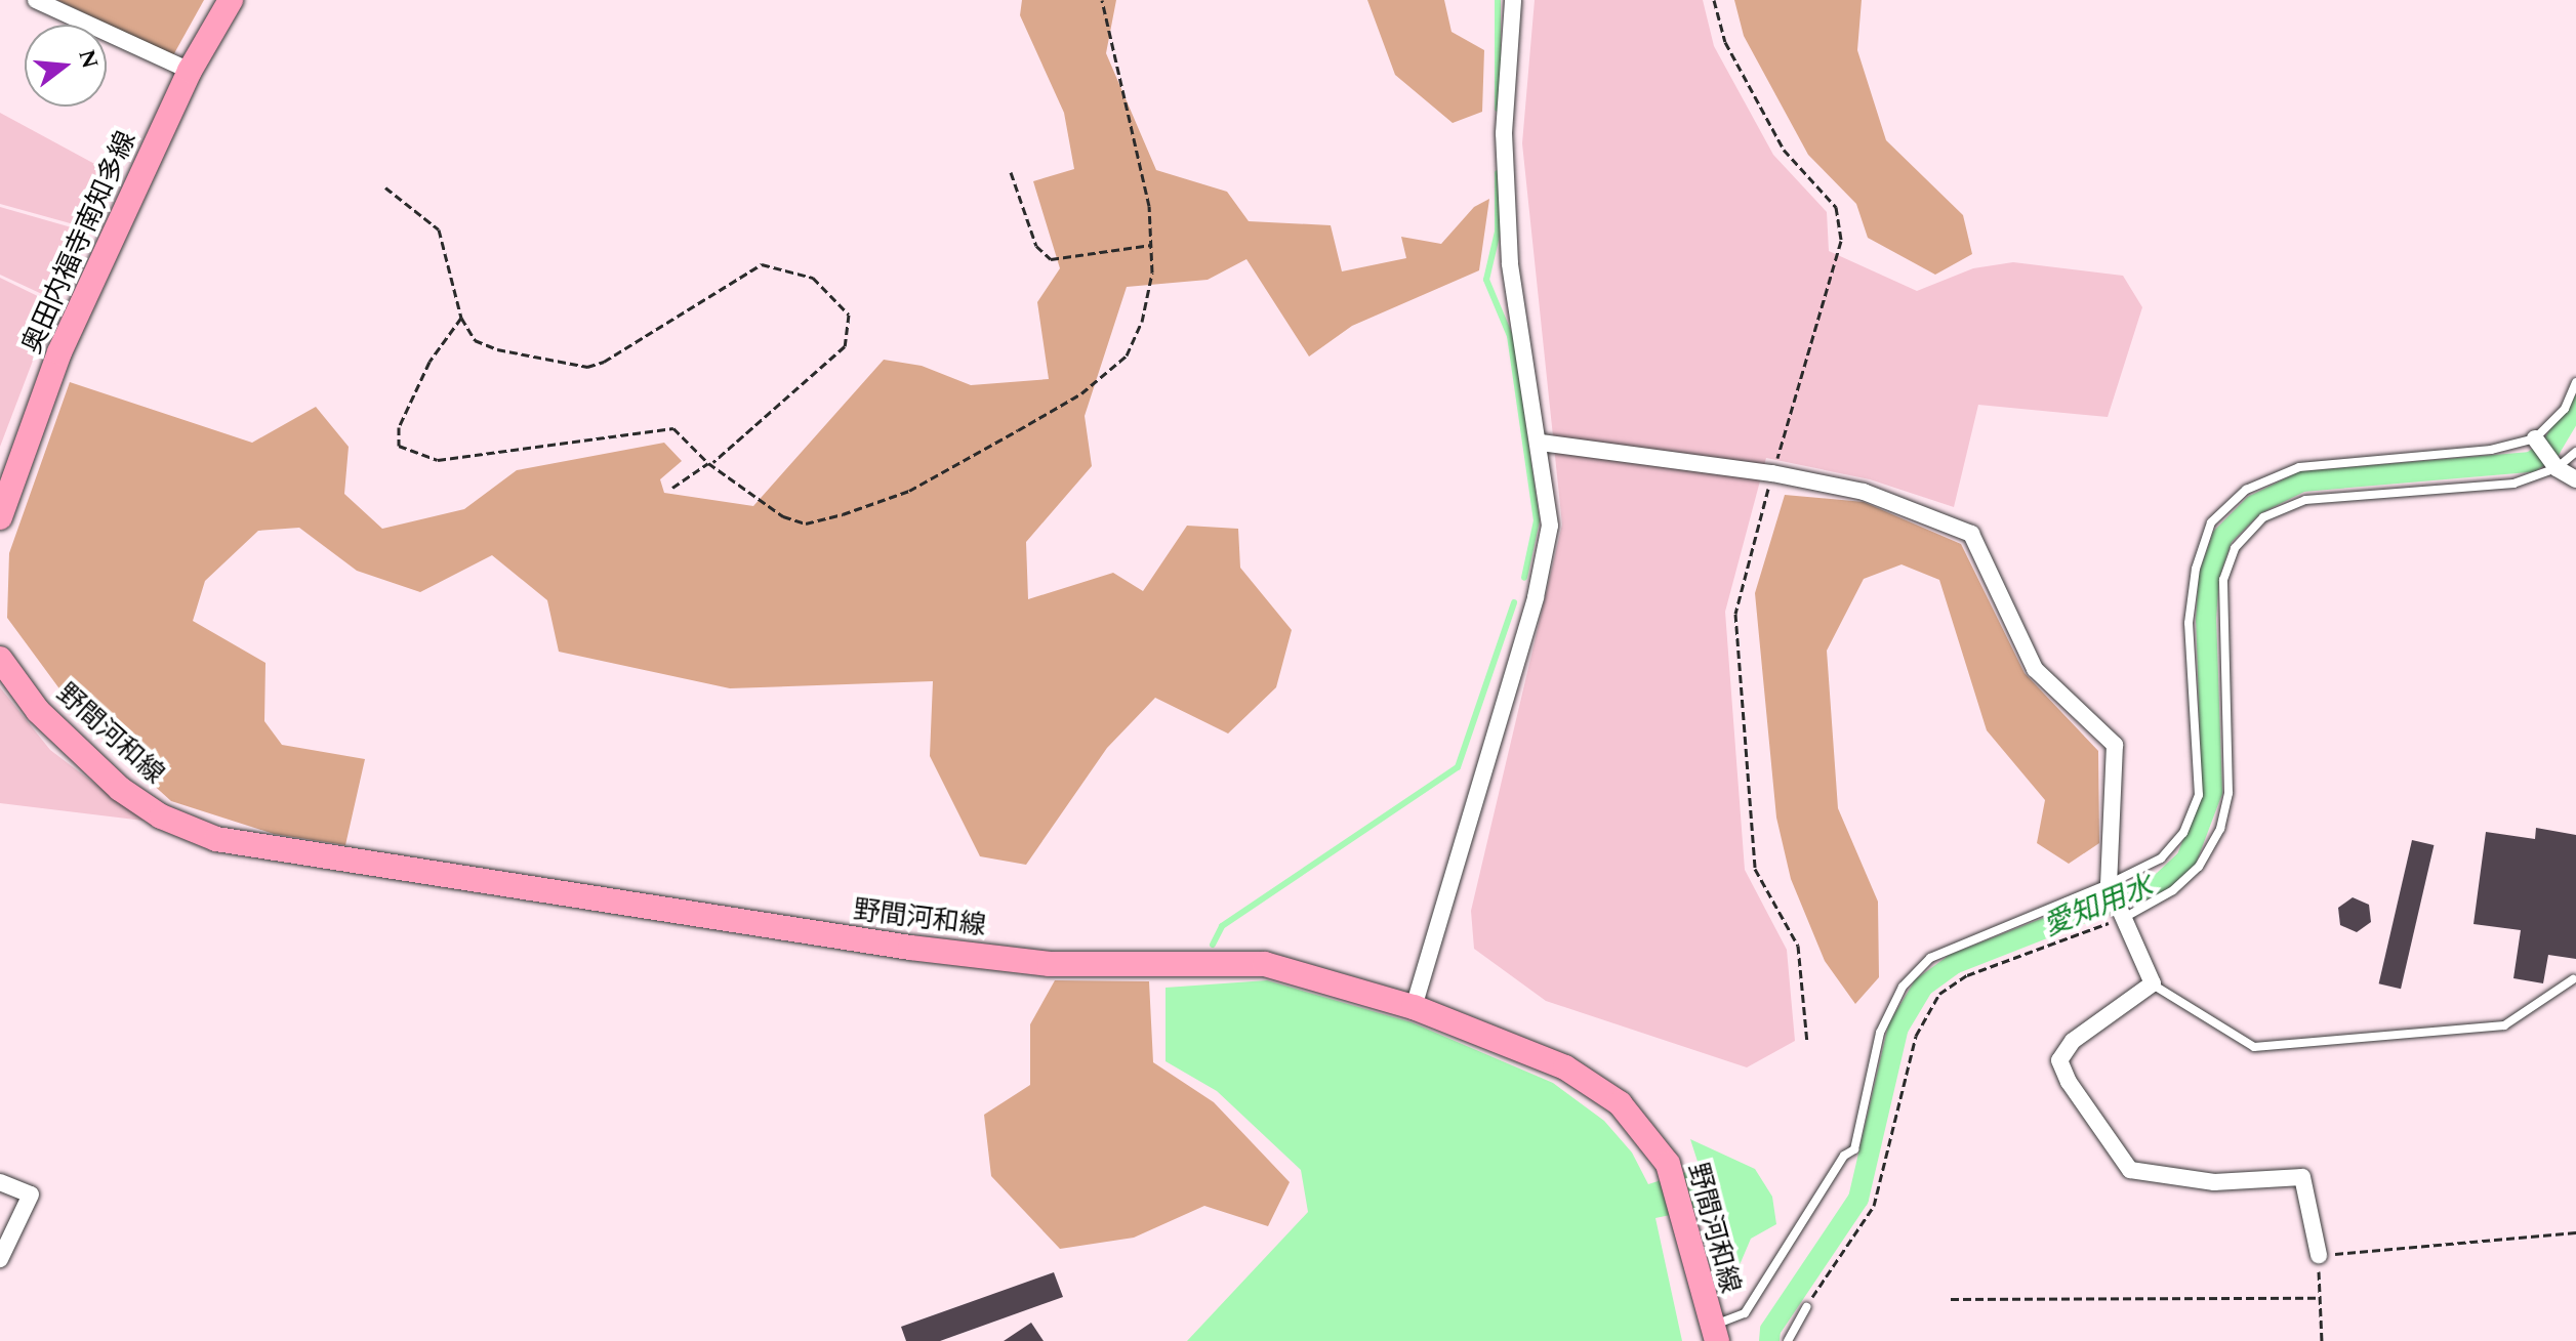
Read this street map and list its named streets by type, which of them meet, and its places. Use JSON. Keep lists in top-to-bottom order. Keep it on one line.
{"streets":{"main road":["奥田内福寺南知多線","野間河和線"]},"water":["愛知用水"],"north":"right"}
